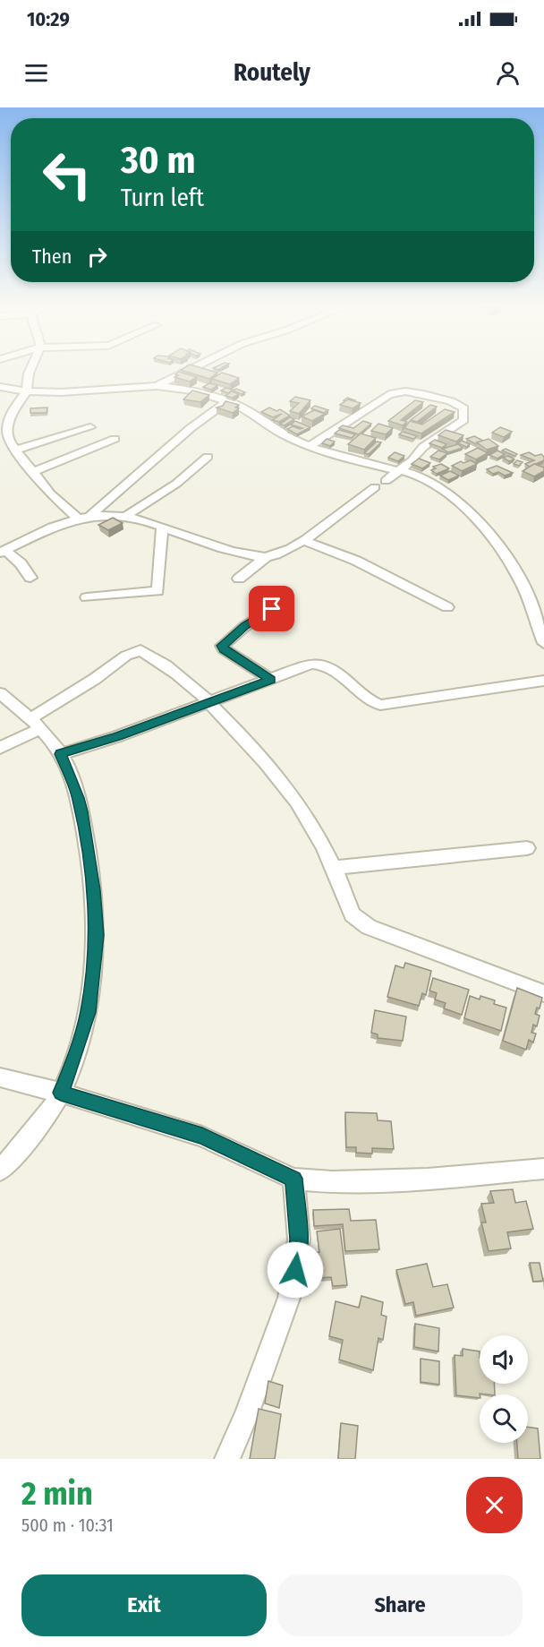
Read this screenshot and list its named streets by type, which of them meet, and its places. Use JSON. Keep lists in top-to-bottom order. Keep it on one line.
{"page":{"status":"10:29","header":"Routely","turn":["30 m","Turn left"],"then":"Then","heading":["2 min","500 m · 10:31"],"buttons":["Exit","Share"]}}
